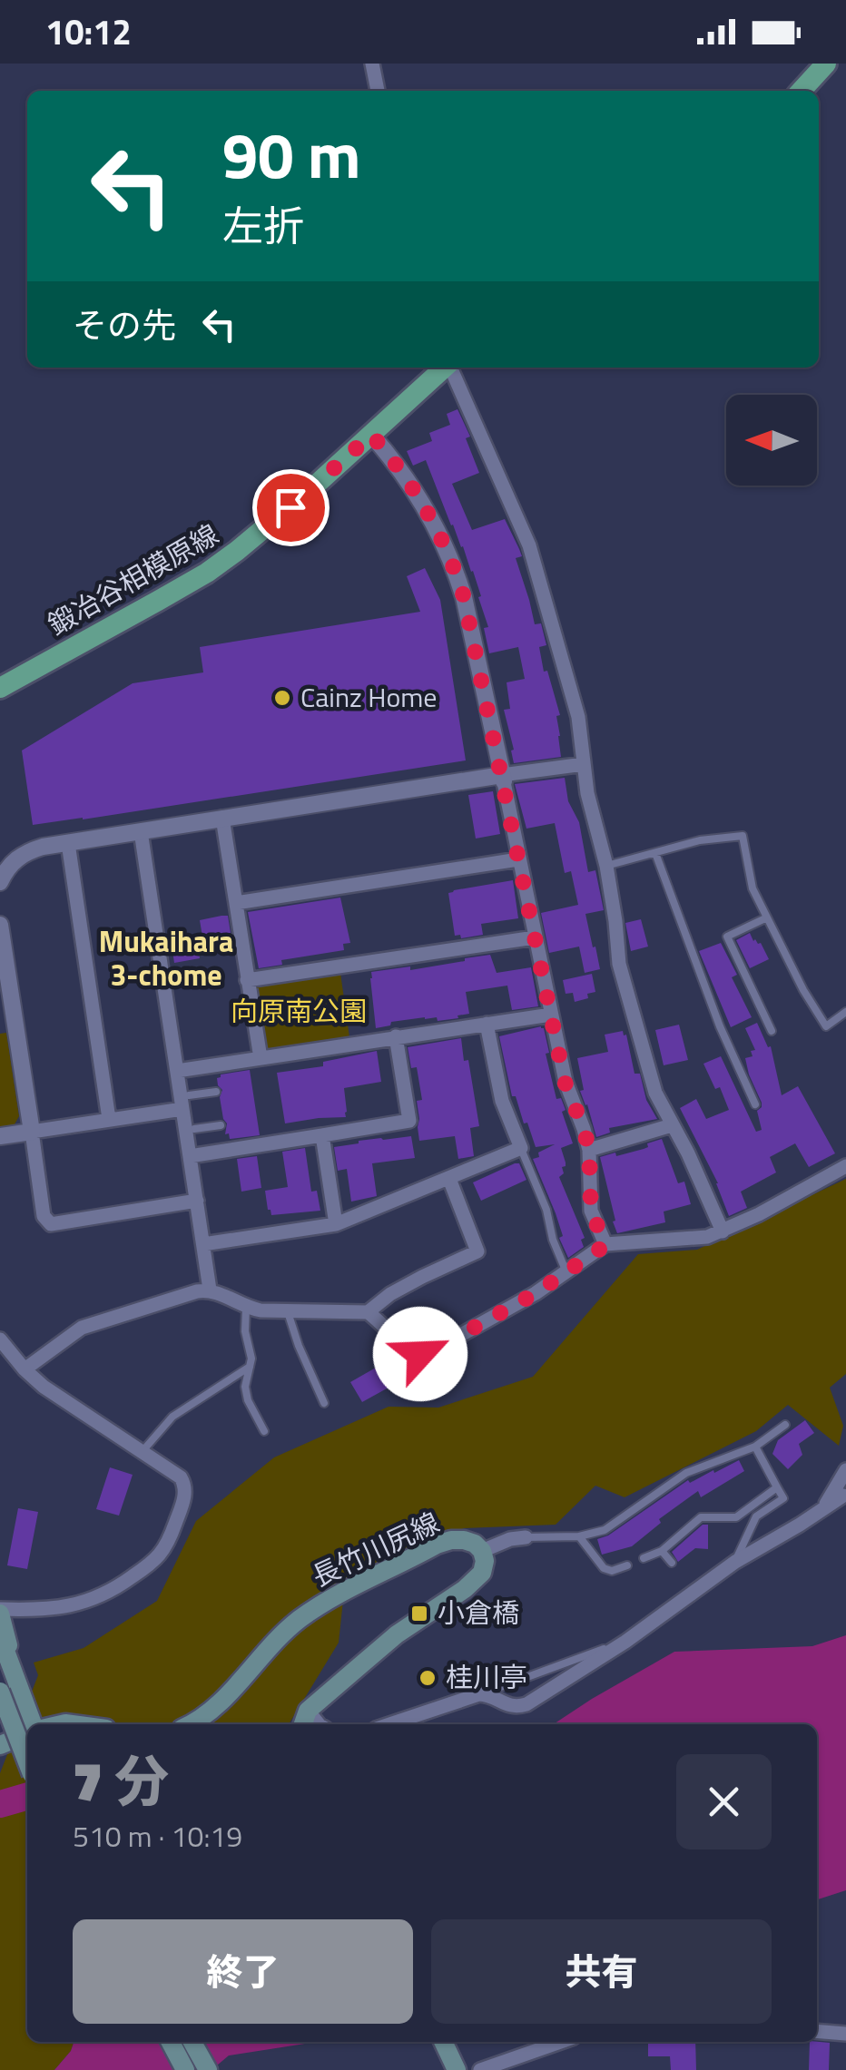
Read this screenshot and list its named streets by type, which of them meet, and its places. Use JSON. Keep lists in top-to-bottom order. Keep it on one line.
{"streets":{"main road":["鍛冶谷相模原線","長竹川尻線"]},"districts":["Mukaihara 3-chome"],"parks":["向原南公園"],"places":{"other":["Cainz Home","桂川亭"],"transit":["小倉橋"]},"north":"left","page":{"status":"10:12","turn":["90 m","左折"],"then":"その先","heading":["7 分","510 m · 10:19"],"buttons":["終了","共有"]}}
